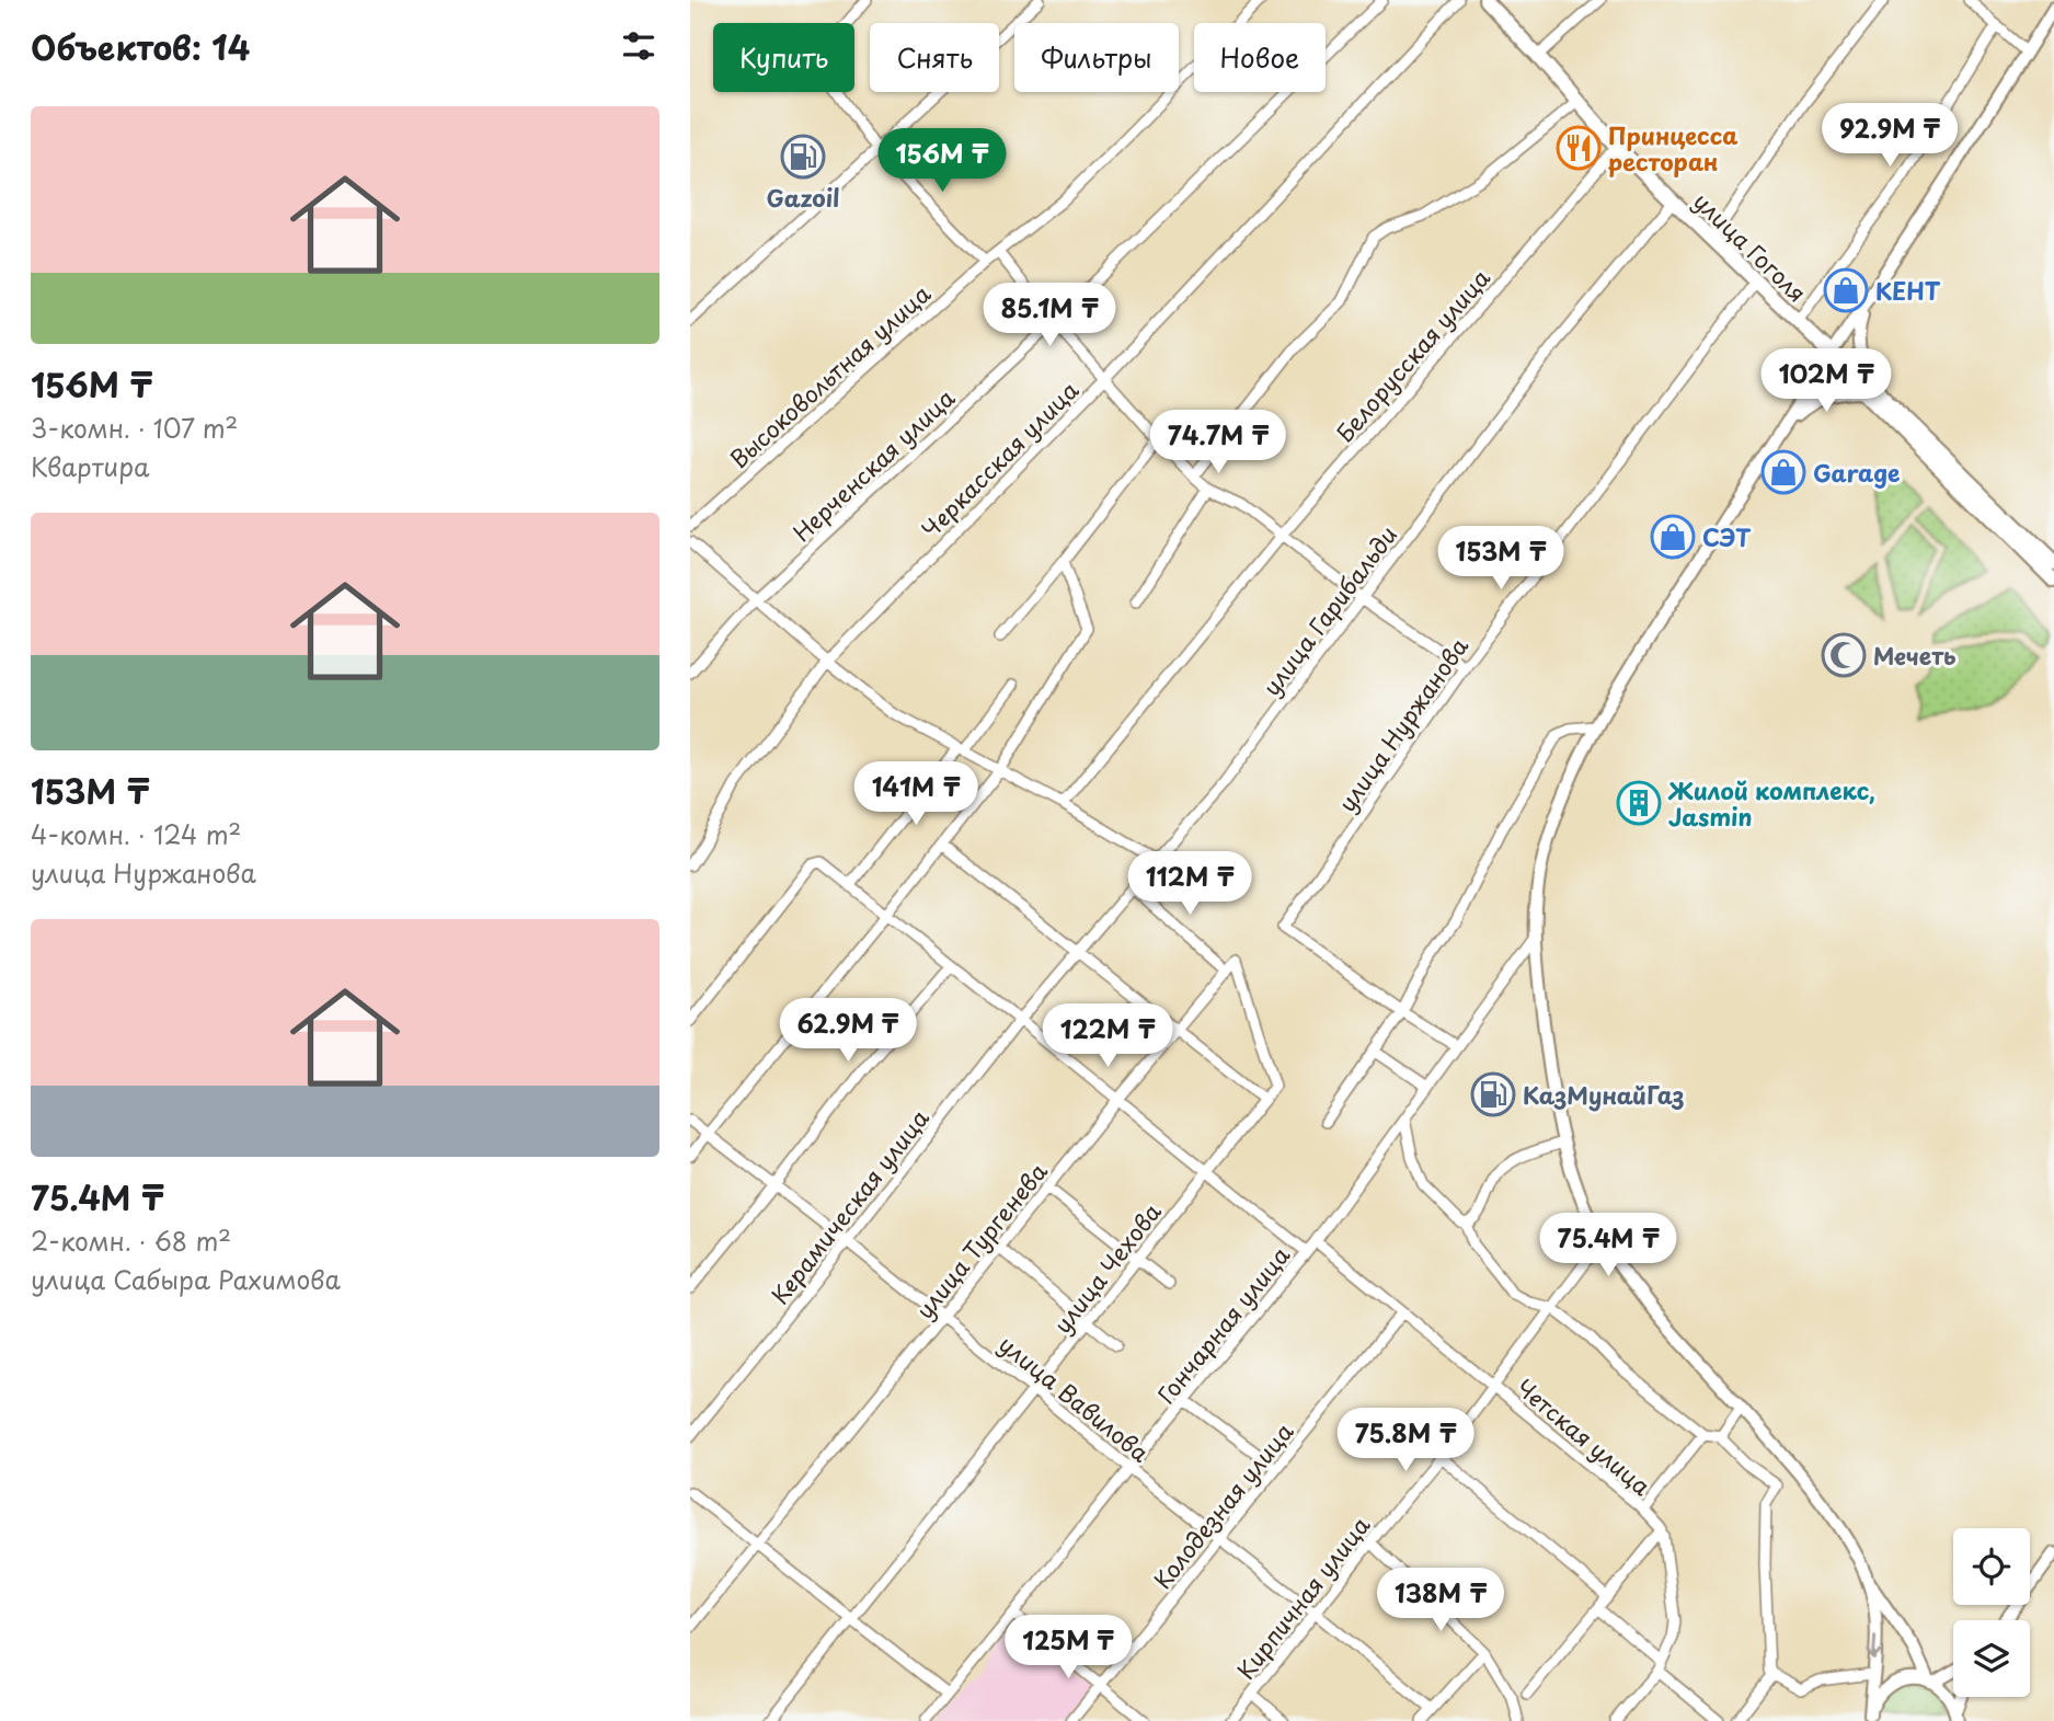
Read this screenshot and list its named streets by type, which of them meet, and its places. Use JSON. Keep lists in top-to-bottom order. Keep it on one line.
{"streets":{"highway":["улица Гоголя"],"street":["Белорусская улица","Высоковольтная улица","Черкасская улица","Нерченская улица","улица Гарибальди","улица Нуржанова","Керамическая улица","улица Тургенева","улица Чехова","Гончарная улица","улица Вавилова","Четская улица","Колодезная улица","Кирпичная улица"]},"crossings":[["улица Гоголя","Белорусская улица"],["улица Гоголя","улица Гарибальди"],["улица Гоголя","улица Нуржанова"],["улица Гарибальди","Керамическая улица"],["улица Нуржанова","Гончарная улица"],["Керамическая улица","улица Вавилова"],["улица Тургенева","улица Чехова"],["улица Тургенева","улица Вавилова"],["улица Чехова","улица Вавилова"],["Гончарная улица","улица Вавилова"],["Гончарная улица","Четская улица"],["улица Вавилова","Колодезная улица"],["улица Вавилова","Кирпичная улица"],["Четская улица","Колодезная улица"],["Четская улица","Кирпичная улица"]],"places":{"restaurant":["Принцесса ресторан"],"fuel station":["Gazoil","КазМунайГаз"],"shop":["КЕНТ","Garage","СЭТ"],"mosque":["Мечеть"],"building":["Жилой комплекс, Jasmin"]},"page":{"heading":"Объектов: 14","chip":["Купить","Снять","Фильтры","Новое"],"list":[{"name":"156M ₸","note":"3-комн. · 107 m² · Квартира"},{"name":"153M ₸","note":"4-комн. · 124 m² · улица Нуржанова"},{"name":"75.4M ₸","note":"2-комн. · 68 m² · улица Сабыра Рахимова"}],"price":["92.9M ₸","156M ₸","85.1M ₸","102M ₸","74.7M ₸","153M ₸","141M ₸","112M ₸","62.9M ₸","122M ₸","75.4M ₸","75.8M ₸","138M ₸","125M ₸"]}}
